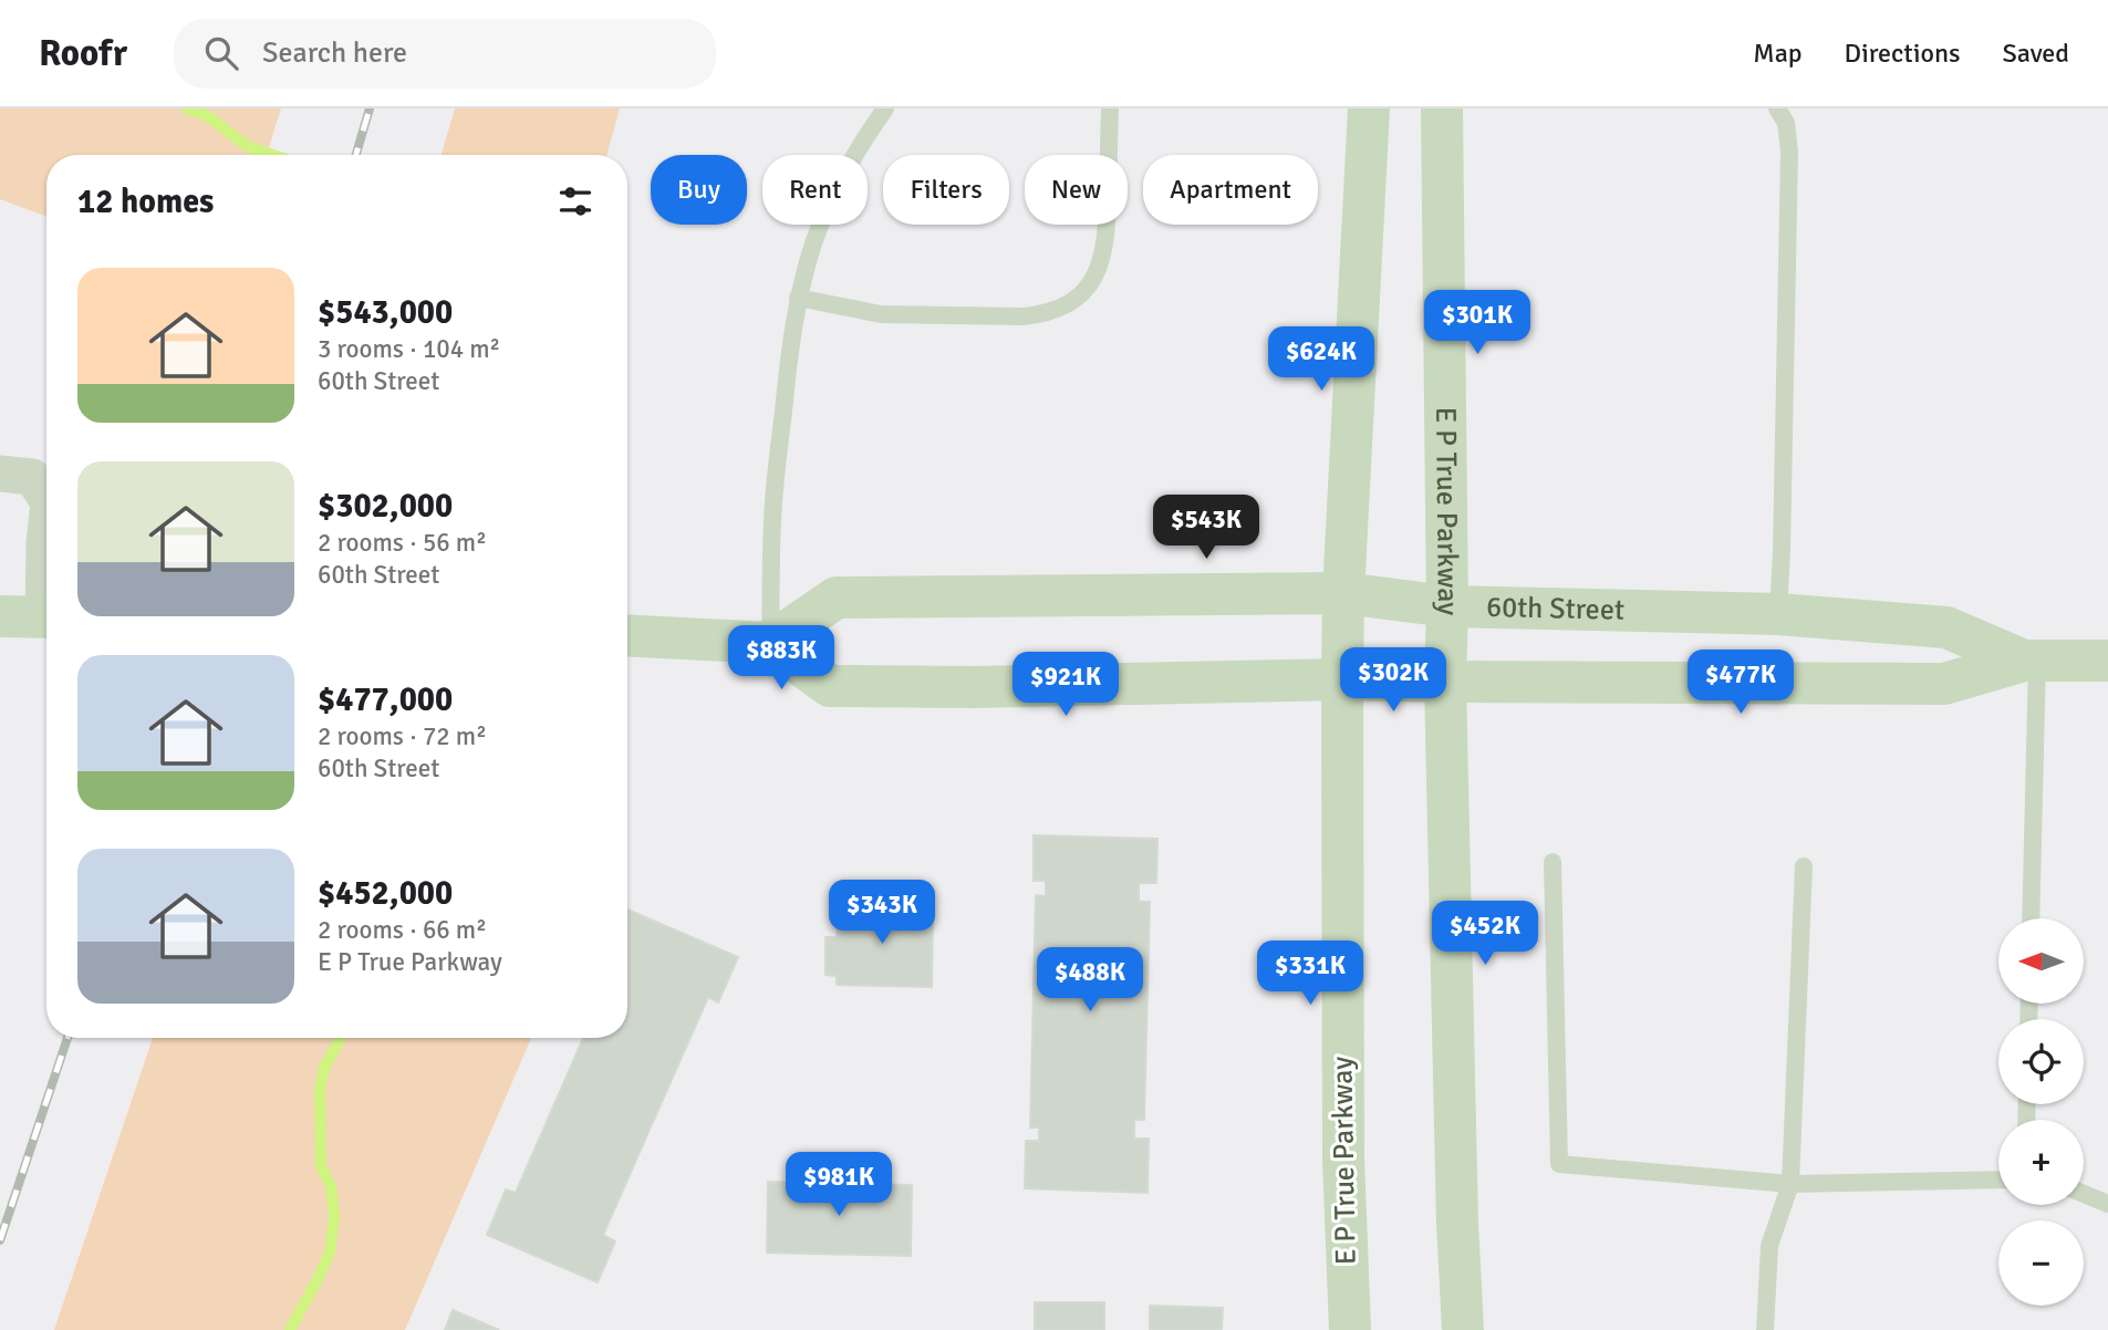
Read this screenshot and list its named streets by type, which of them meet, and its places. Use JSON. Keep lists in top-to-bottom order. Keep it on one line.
{"streets":{"main road":["E P True Parkway","60th Street"]},"crossings":[["E P True Parkway","60th Street"]],"north":"left","page":{"header":"Roofr","search":"Search here","nav":["Map","Directions","Saved"],"chip":["Buy","Rent","Filters","New","Apartment"],"heading":"12 homes","list":[{"name":"$543,000","note":"3 rooms · 104 m² · 60th Street"},{"name":"$302,000","note":"2 rooms · 56 m² · 60th Street"},{"name":"$477,000","note":"2 rooms · 72 m² · 60th Street"},{"name":"$452,000","note":"2 rooms · 66 m² · E P True Parkway"}],"price":["$301K","$624K","$543K","$883K","$302K","$477K","$921K","$343K","$452K","$331K","$488K","$981K"],"map_buttons":["+","−"]}}
